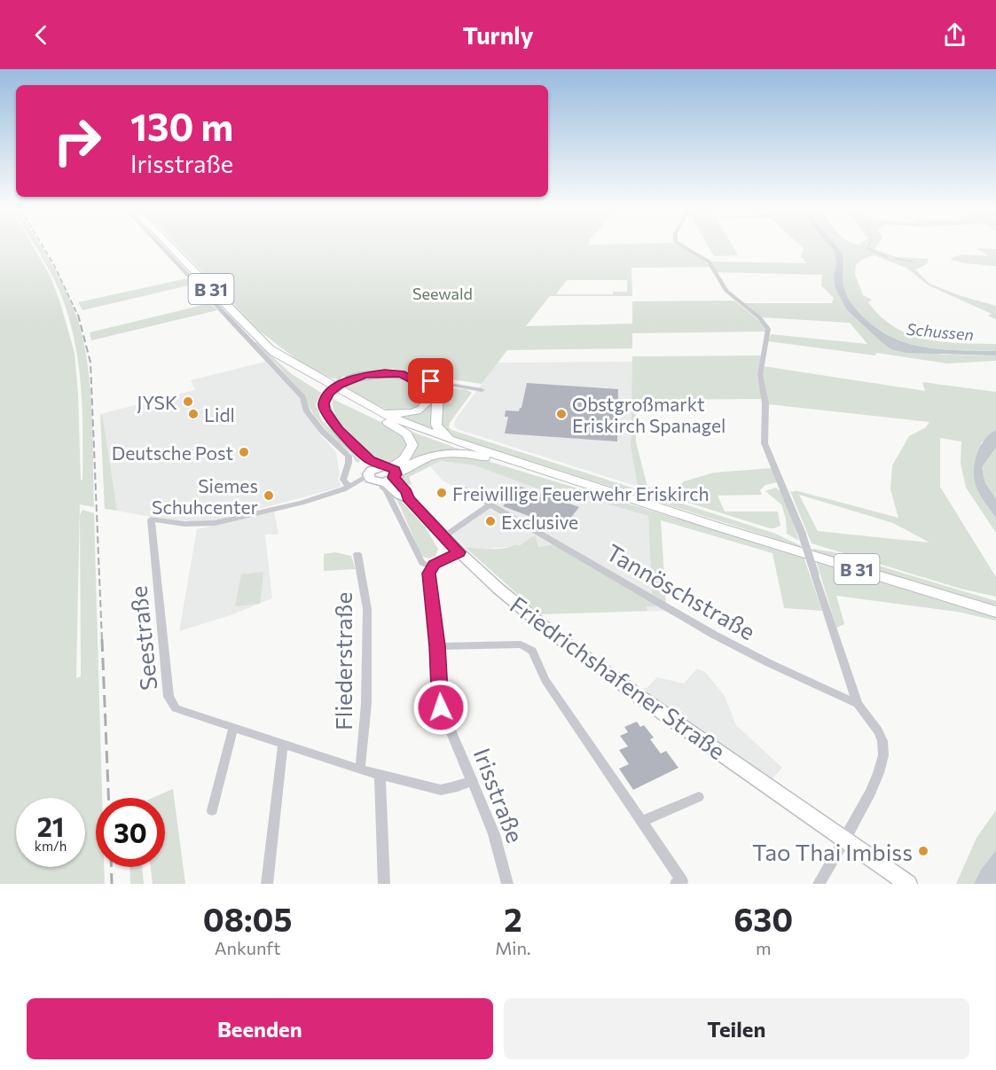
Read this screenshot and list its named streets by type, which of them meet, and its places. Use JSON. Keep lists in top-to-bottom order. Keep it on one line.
{"streets":{"main road":["B 31"],"street":["Tannöschstraße","Seestraße","Fliederstraße","Friedrichshafener Straße","Irisstraße"]},"crossings":[["Seestraße","Fliederstraße"],["Seestraße","Friedrichshafener Straße"],["Seestraße","Irisstraße"]],"water":["Schussen"],"parks":["Seewald"],"places":["JYSK","Lidl","Obstgroßmarkt Eriskirch Spanagel","Deutsche Post","Freiwillige Feuerwehr Eriskirch","Siemes Schuhcenter","Exclusive","Tao Thai Imbiss"],"page":{"header":"Turnly","turn":["130 m","Irisstraße"],"speed":"21 km/h","limit":"30","eta":["08:05","Ankunft","2","Min.","630","m"],"buttons":["Beenden","Teilen"]}}
